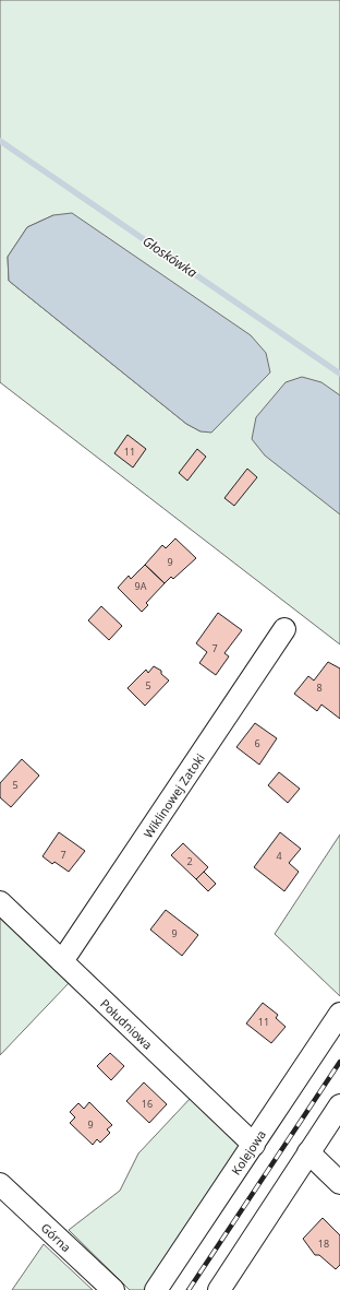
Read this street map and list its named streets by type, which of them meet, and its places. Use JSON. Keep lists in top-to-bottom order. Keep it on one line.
{"streets":{"street":["Wiklinowej Zatoki","Południowa","Kolejowa","Górna"]},"crossings":[["Wiklinowej Zatoki","Południowa"],["Południowa","Kolejowa"]],"water":["Głoskówka"],"house_numbers":["11","9","9A","7","5","8","6","5","7","4","2","9","11","16","9","18"]}
